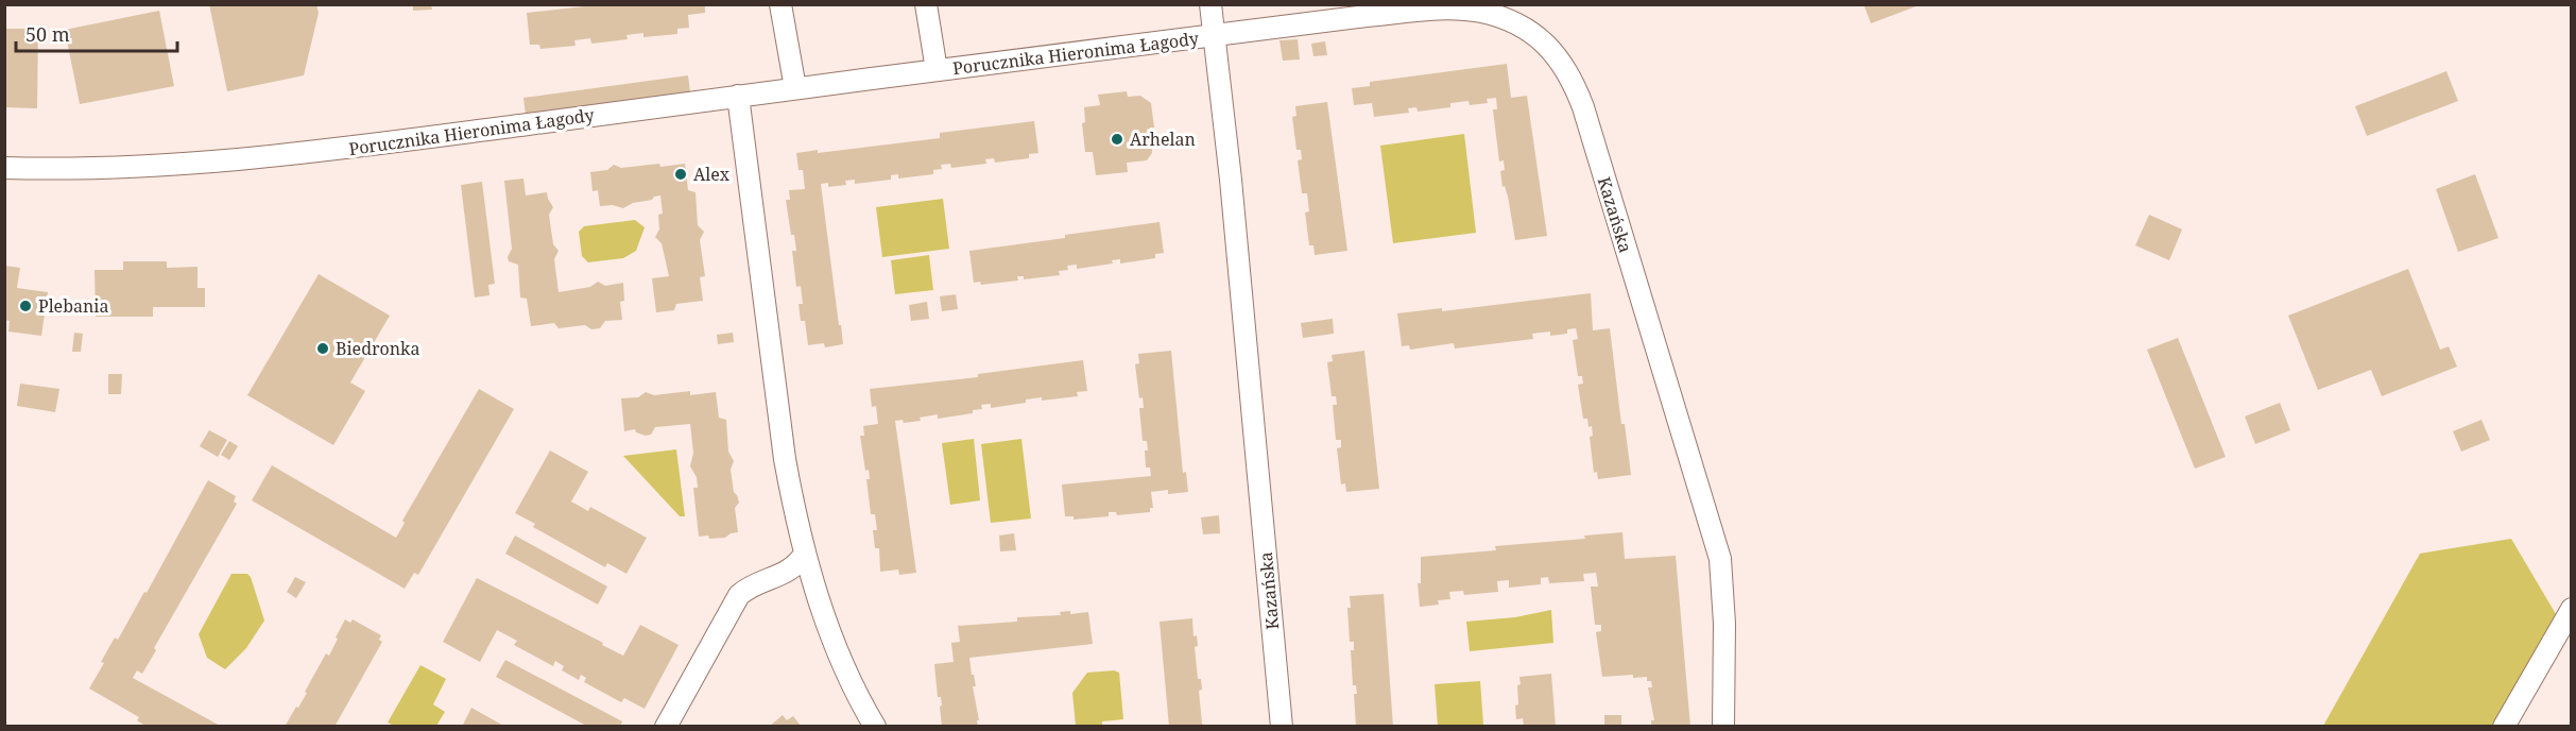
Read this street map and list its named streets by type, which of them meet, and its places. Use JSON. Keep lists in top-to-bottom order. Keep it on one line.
{"streets":{"street":["Porucznika Hieronima Łagody","Kazańska"]},"crossings":[["Porucznika Hieronima Łagody","Kazańska"]],"places":["Arhelan","Alex","Plebania","Biedronka"],"scale_bar":"50 m"}
